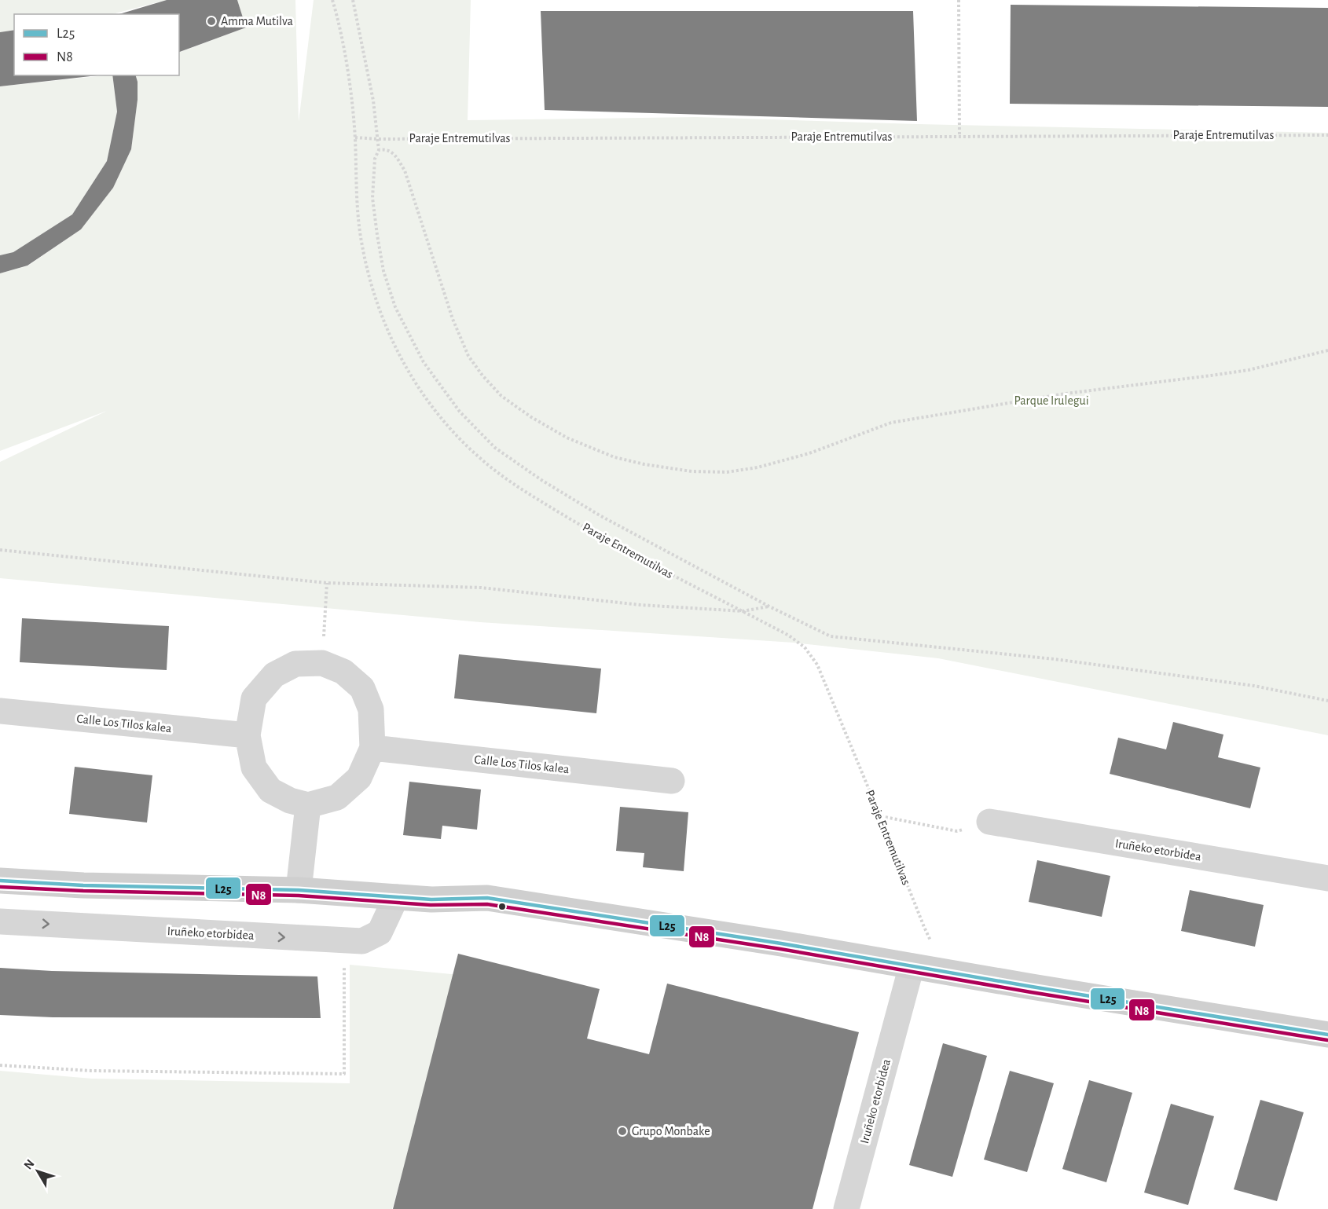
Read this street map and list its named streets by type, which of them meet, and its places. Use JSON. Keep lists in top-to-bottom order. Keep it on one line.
{"streets":{"street":["Calle Los Tilos kalea","Iruñeko etorbidea"],"path":["Paraje Entremutilvas"]},"parks":["Parque Irulegui"],"places":["Amma Mutilva","Grupo Monbake"],"lines":["transit line L25","transit line N8"],"legend":["L25","N8"],"north":"top left"}
